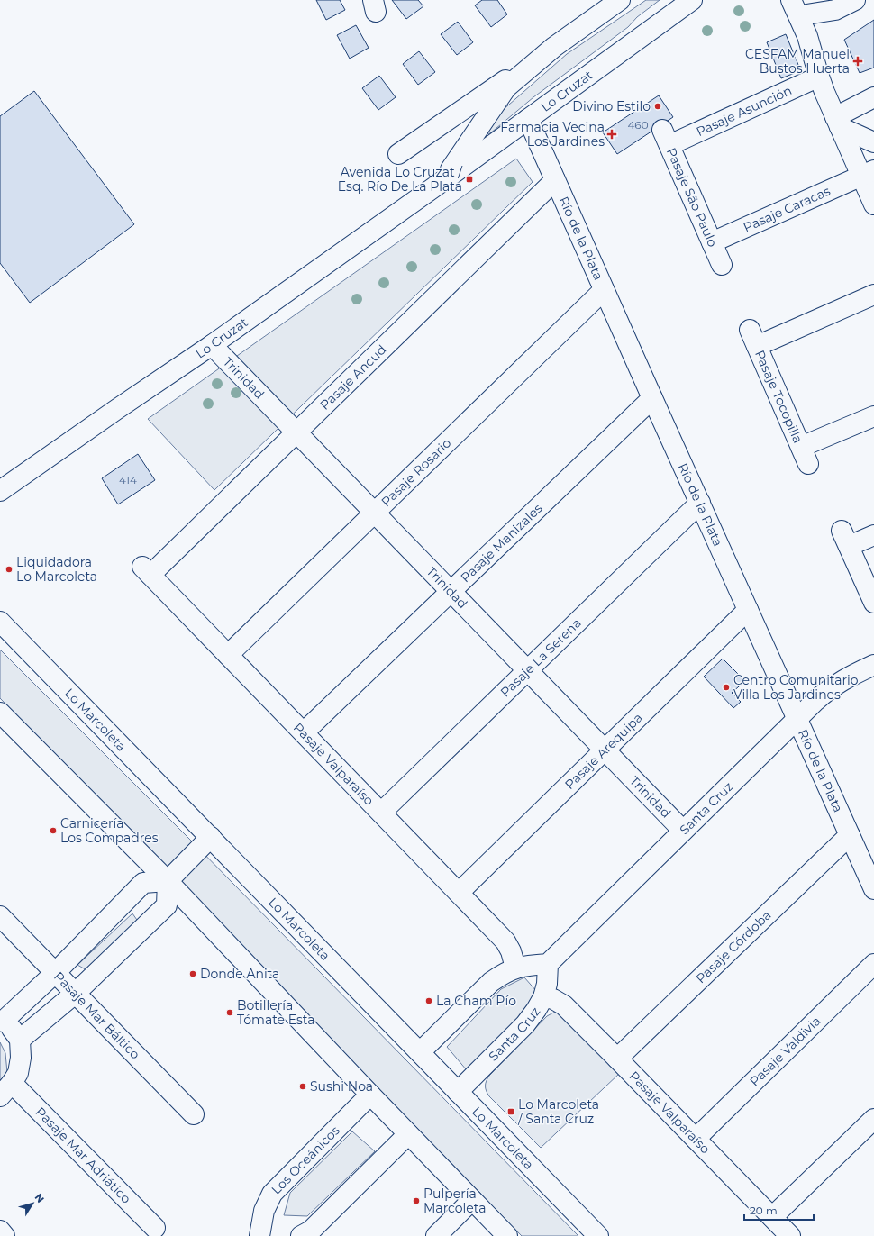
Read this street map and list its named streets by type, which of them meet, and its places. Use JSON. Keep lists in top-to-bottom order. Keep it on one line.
{"streets":{"street":["Lo Cruzat","Pasaje Asunción","Pasaje São Paulo","Pasaje Caracas","Río de la Plata","Pasaje Ancud","Trinidad","Pasaje Tocopilla","Pasaje Rosario","Pasaje Manizales","Pasaje La Serena","Lo Marcoleta","Pasaje Arequipa","Pasaje Valparaíso","Santa Cruz","Pasaje Córdoba","Pasaje Mar Báltico","Pasaje Valdivia","Pasaje Mar Adriático","Los Oceánicos"]},"crossings":[["Lo Cruzat","Río de la Plata"],["Lo Cruzat","Trinidad"],["Pasaje Asunción","Pasaje São Paulo"],["Pasaje São Paulo","Pasaje Caracas"],["Río de la Plata","Pasaje Ancud"],["Río de la Plata","Pasaje Rosario"],["Río de la Plata","Pasaje Manizales"],["Río de la Plata","Pasaje La Serena"],["Río de la Plata","Pasaje Arequipa"],["Río de la Plata","Santa Cruz"],["Río de la Plata","Pasaje Córdoba"],["Pasaje Ancud","Trinidad"],["Pasaje Ancud","Pasaje Valparaíso"],["Trinidad","Pasaje Rosario"],["Trinidad","Pasaje Manizales"],["Trinidad","Pasaje La Serena"],["Trinidad","Pasaje Arequipa"],["Trinidad","Santa Cruz"],["Pasaje Rosario","Pasaje Valparaíso"],["Pasaje Manizales","Pasaje Valparaíso"],["Pasaje La Serena","Pasaje Valparaíso"],["Lo Marcoleta","Santa Cruz"],["Pasaje Arequipa","Pasaje Valparaíso"],["Pasaje Valparaíso","Santa Cruz"],["Pasaje Valparaíso","Pasaje Córdoba"],["Pasaje Valparaíso","Pasaje Valdivia"]],"places":{"health":["CESFAM Manuel Bustos Huerta","Farmacia Vecina Los Jardines"],"other":["Divino Estilo","Liquidadora Lo Marcoleta","Centro Comunitario Villa Los Jardines","Carnicería Los Compadres","Donde Anita","La Cham Pío","Botillería Tómate Esta","Sushi Noa","Pulpería Marcoleta"],"transit":["Avenida Lo Cruzat / Esq. Río De La Plata","Lo Marcoleta / Santa Cruz"]},"house_numbers":["460","414"],"scale_bar":"20 m","north":"top right"}
